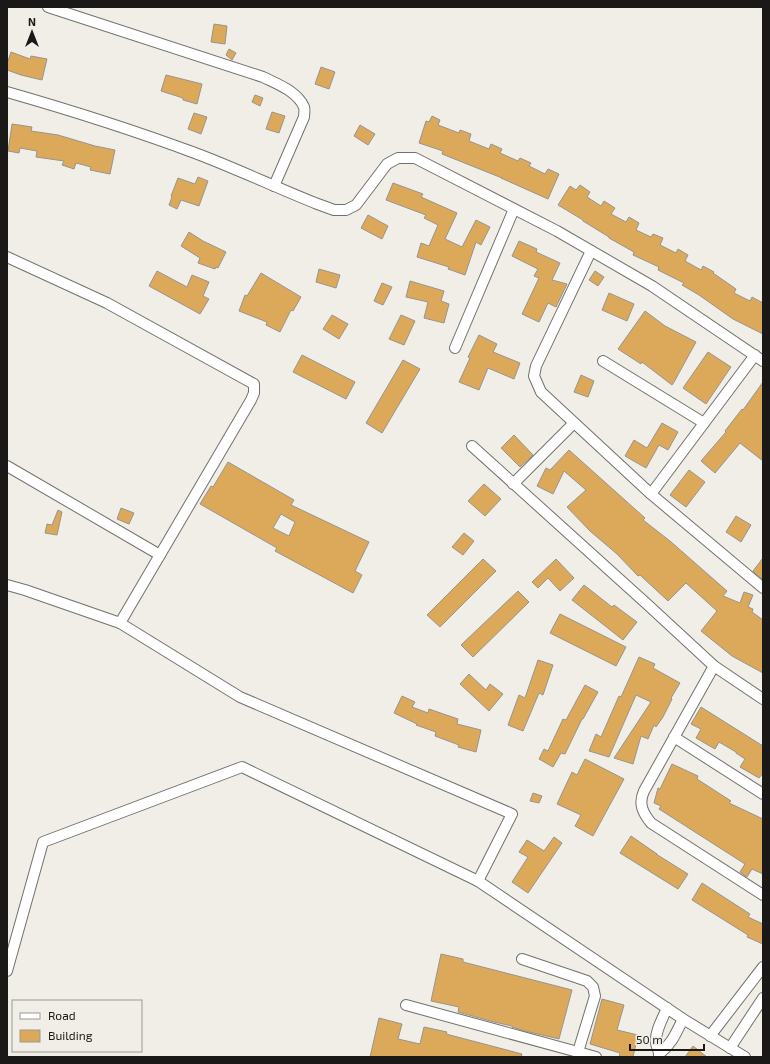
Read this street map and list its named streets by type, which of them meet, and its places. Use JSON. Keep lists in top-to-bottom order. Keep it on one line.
{"legend":["Road","Building"],"scale_bar":"50 m","north":"top"}
